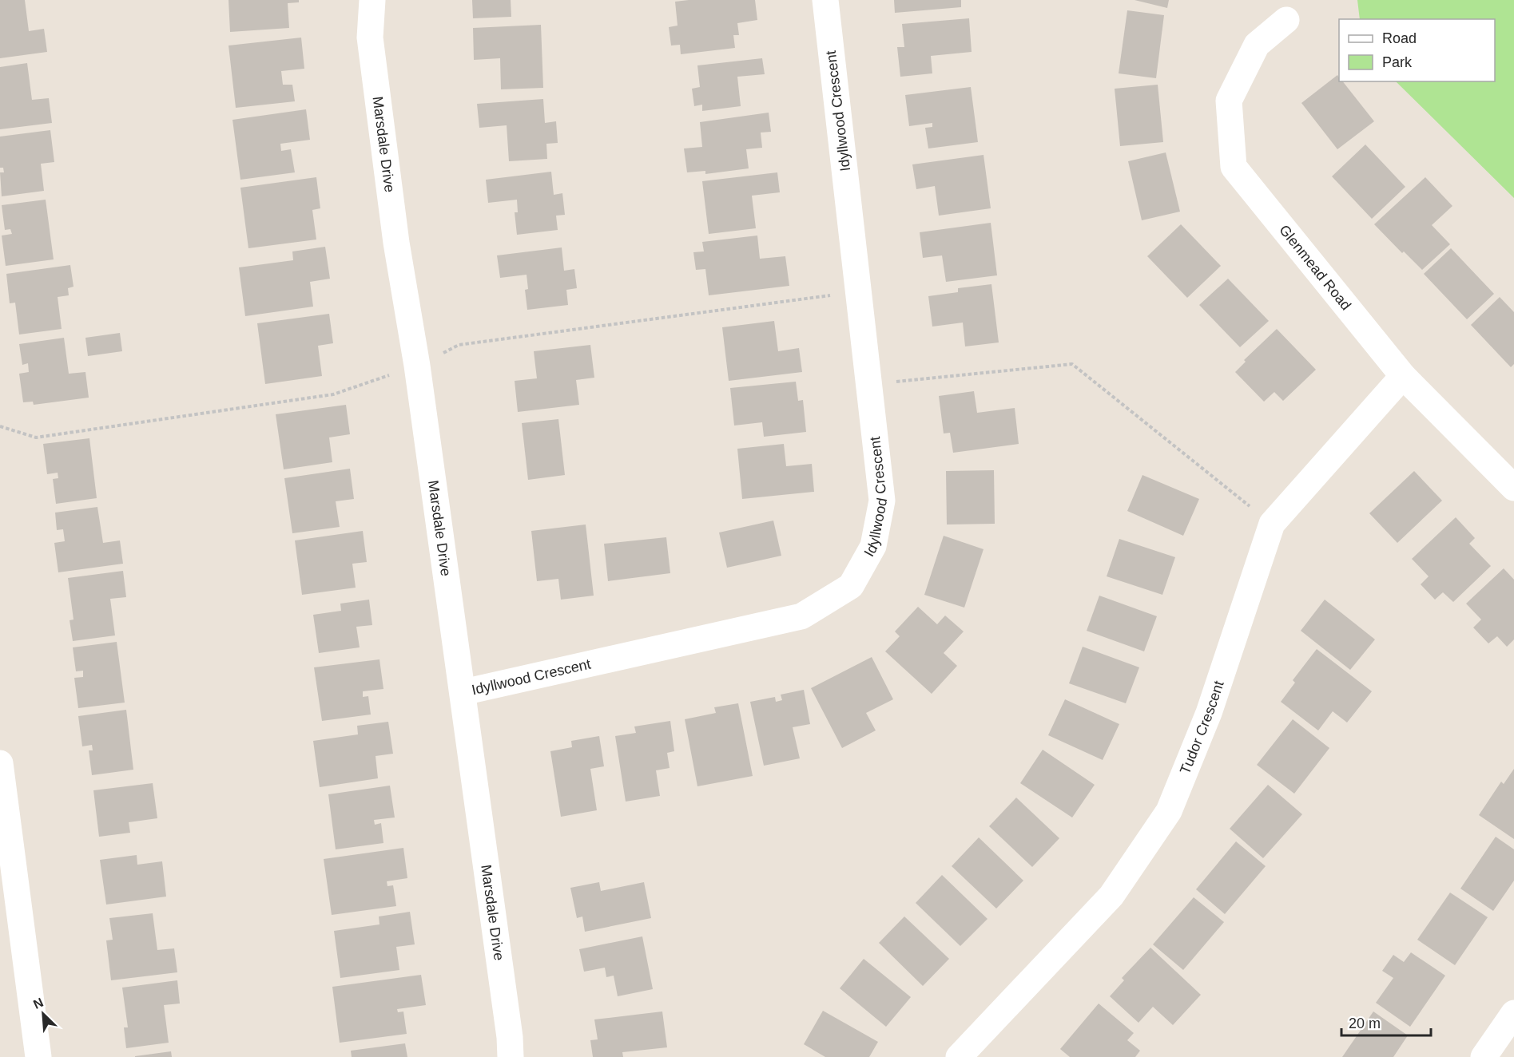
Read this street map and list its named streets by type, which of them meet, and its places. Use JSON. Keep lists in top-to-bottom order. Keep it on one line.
{"streets":{"street":["Idyllwood Crescent","Marsdale Drive","Glenmead Road","Tudor Crescent"]},"crossings":[["Idyllwood Crescent","Marsdale Drive"],["Glenmead Road","Tudor Crescent"]],"legend":["Road","Park"],"scale_bar":"20 m","north":"top left"}
